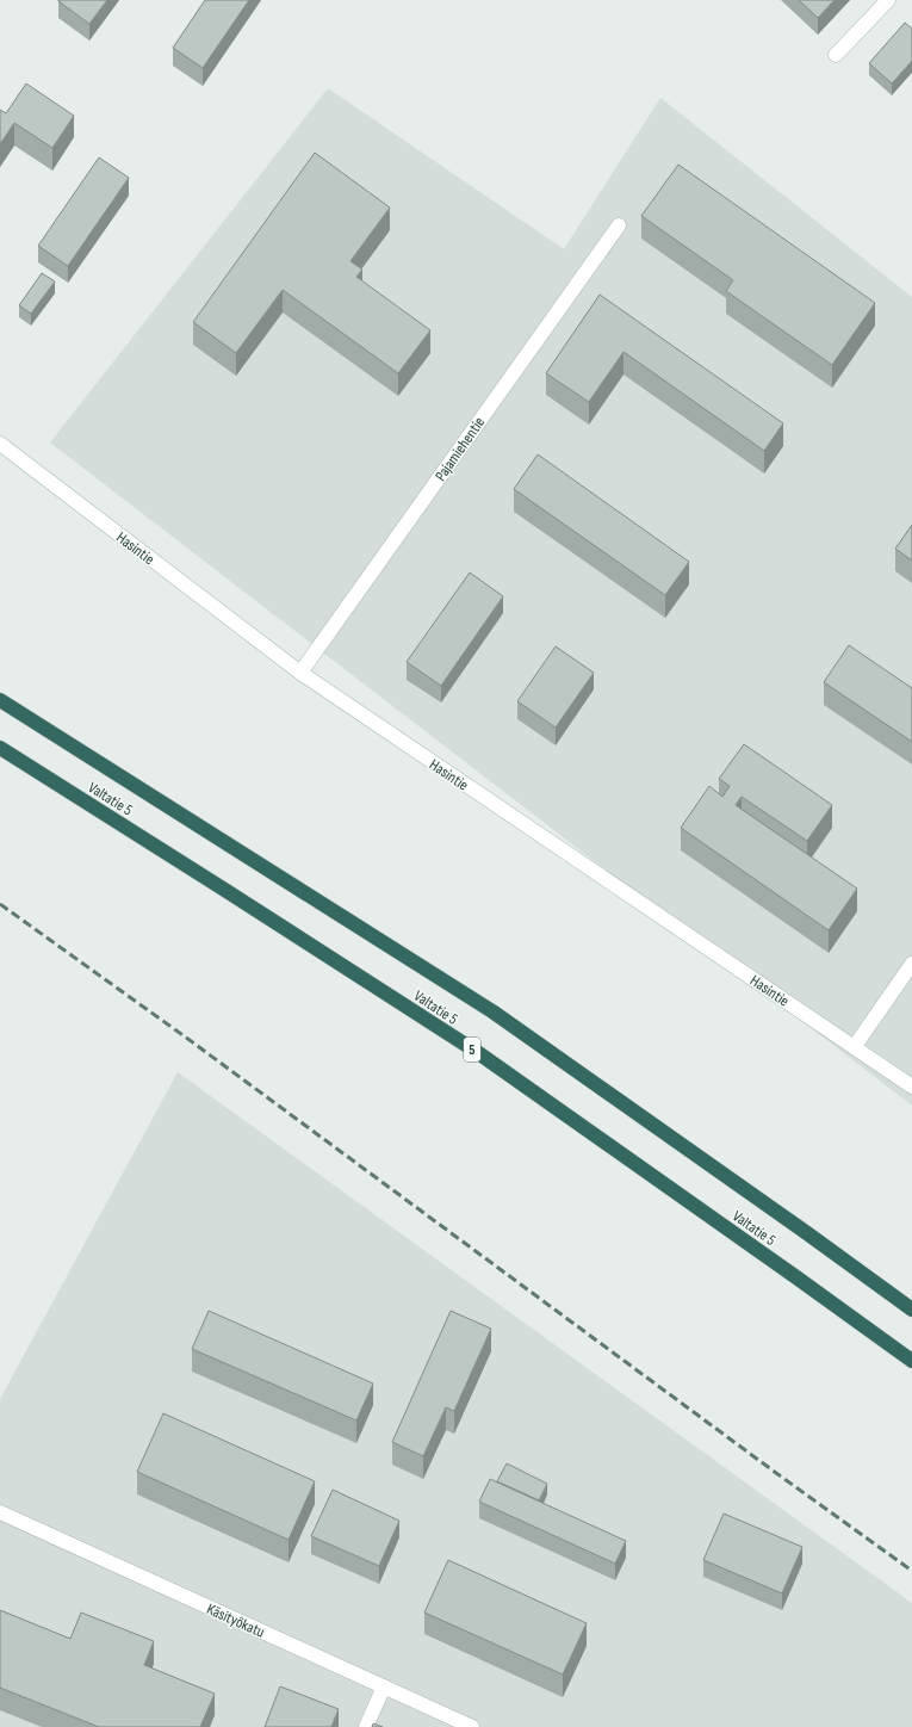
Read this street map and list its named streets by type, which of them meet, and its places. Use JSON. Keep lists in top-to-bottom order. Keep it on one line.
{"streets":{"highway":["Valtatie 5","5"],"street":["Pajamiehentie","Hasintie","Käsityökatu"]},"crossings":[["Pajamiehentie","Hasintie"]]}
